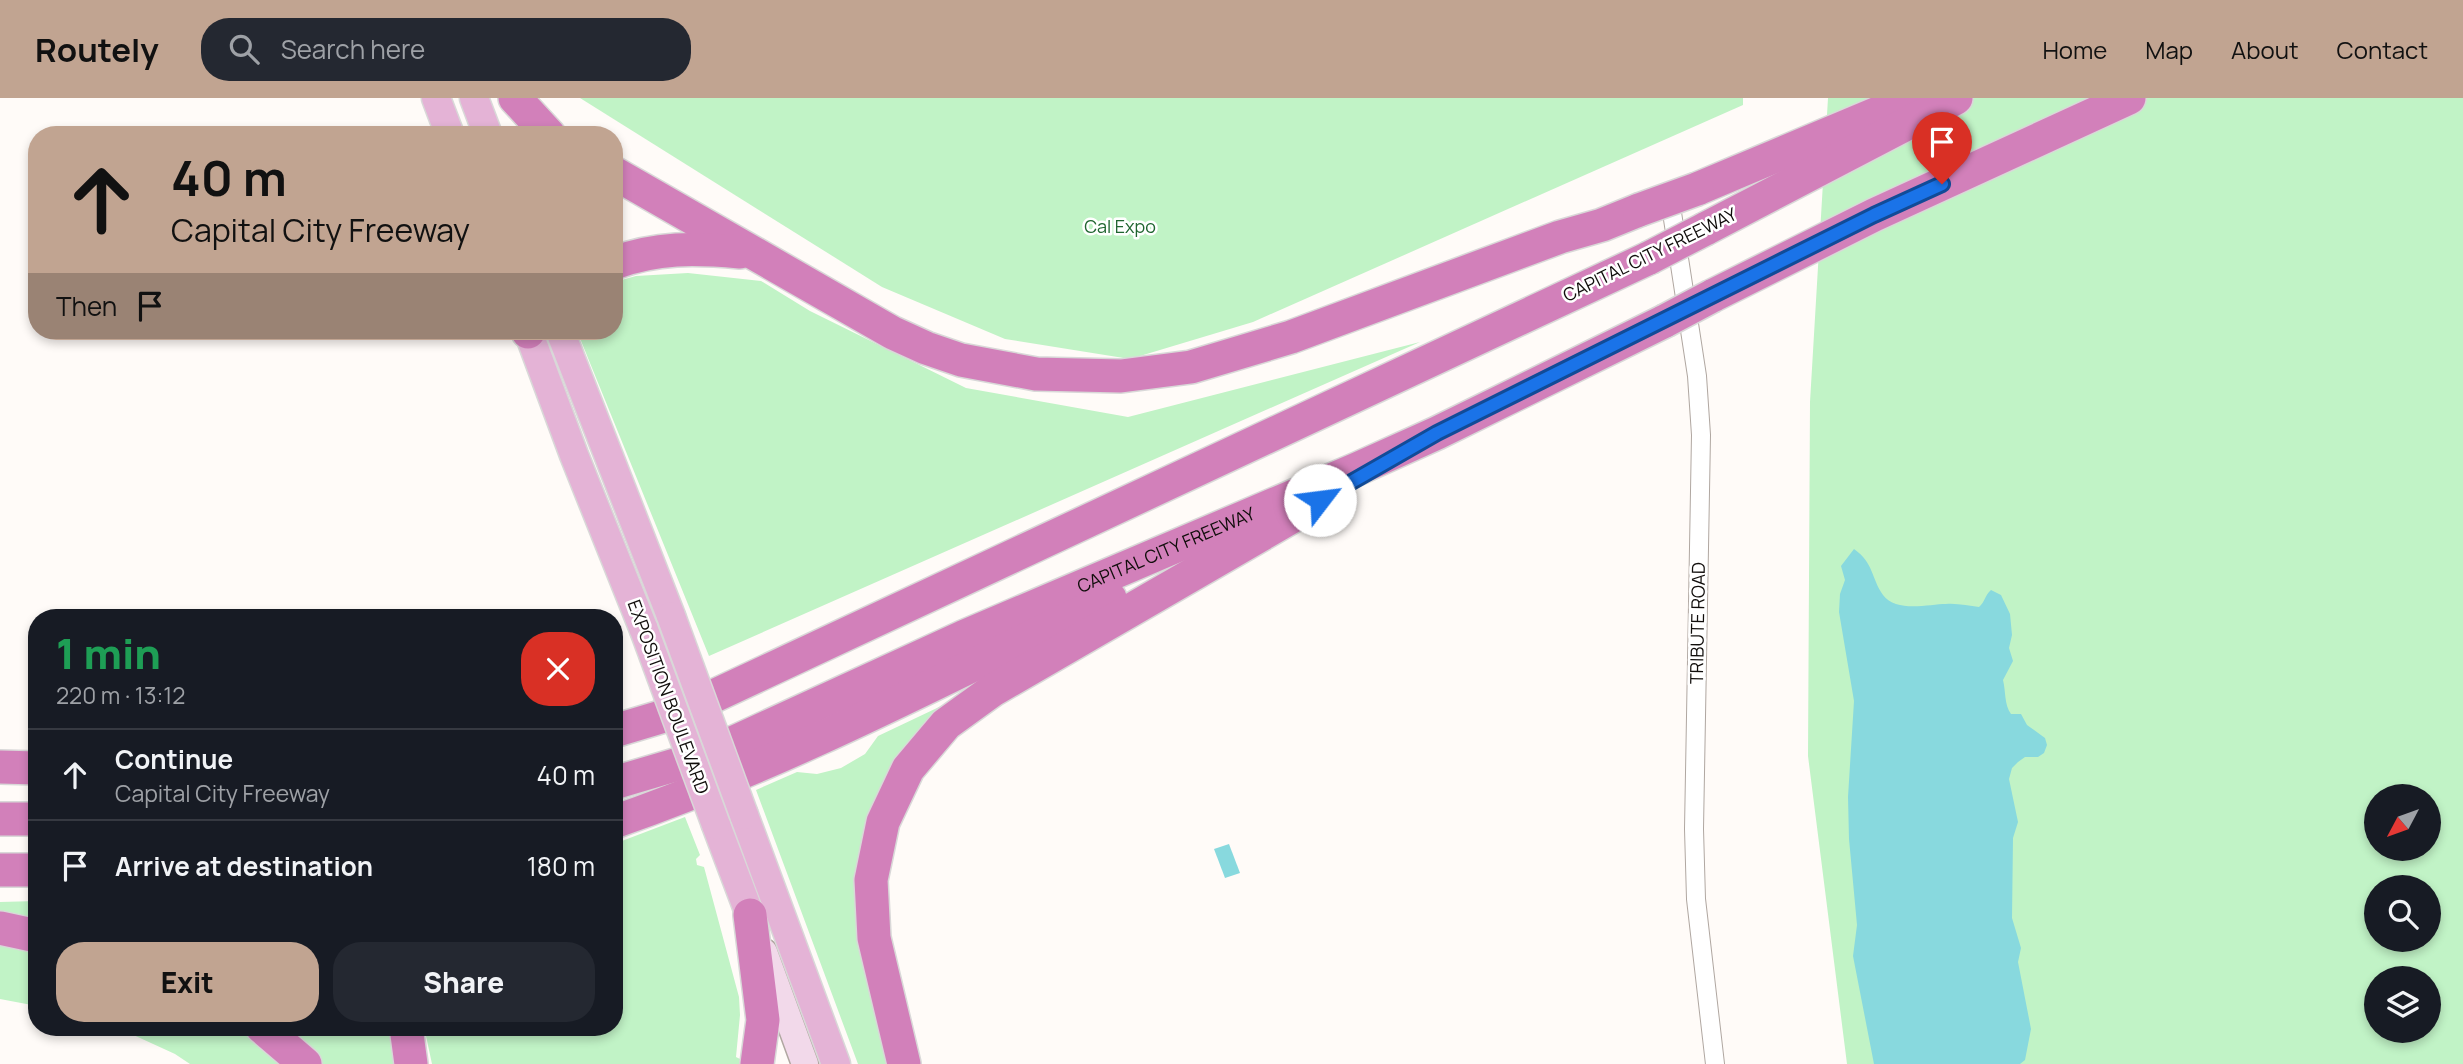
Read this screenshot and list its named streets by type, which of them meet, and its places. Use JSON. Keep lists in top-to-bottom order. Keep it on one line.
{"streets":{"highway":["CAPITAL CITY FREEWAY"],"main road":["EXPOSITION BOULEVARD"],"street":["TRIBUTE ROAD"]},"parks":["Cal Expo"],"north":"bottom left","page":{"header":"Routely","search":"Search here","nav":["Home","Map","About","Contact"],"turn":["40 m","Capital City Freeway"],"then":"Then","heading":["1 min","220 m · 13:12"],"list":[{"name":"Continue","note":"Capital City Freeway","value":"40 m"},{"name":"Arrive at destination","value":"180 m"}],"buttons":["Exit","Share"]}}
